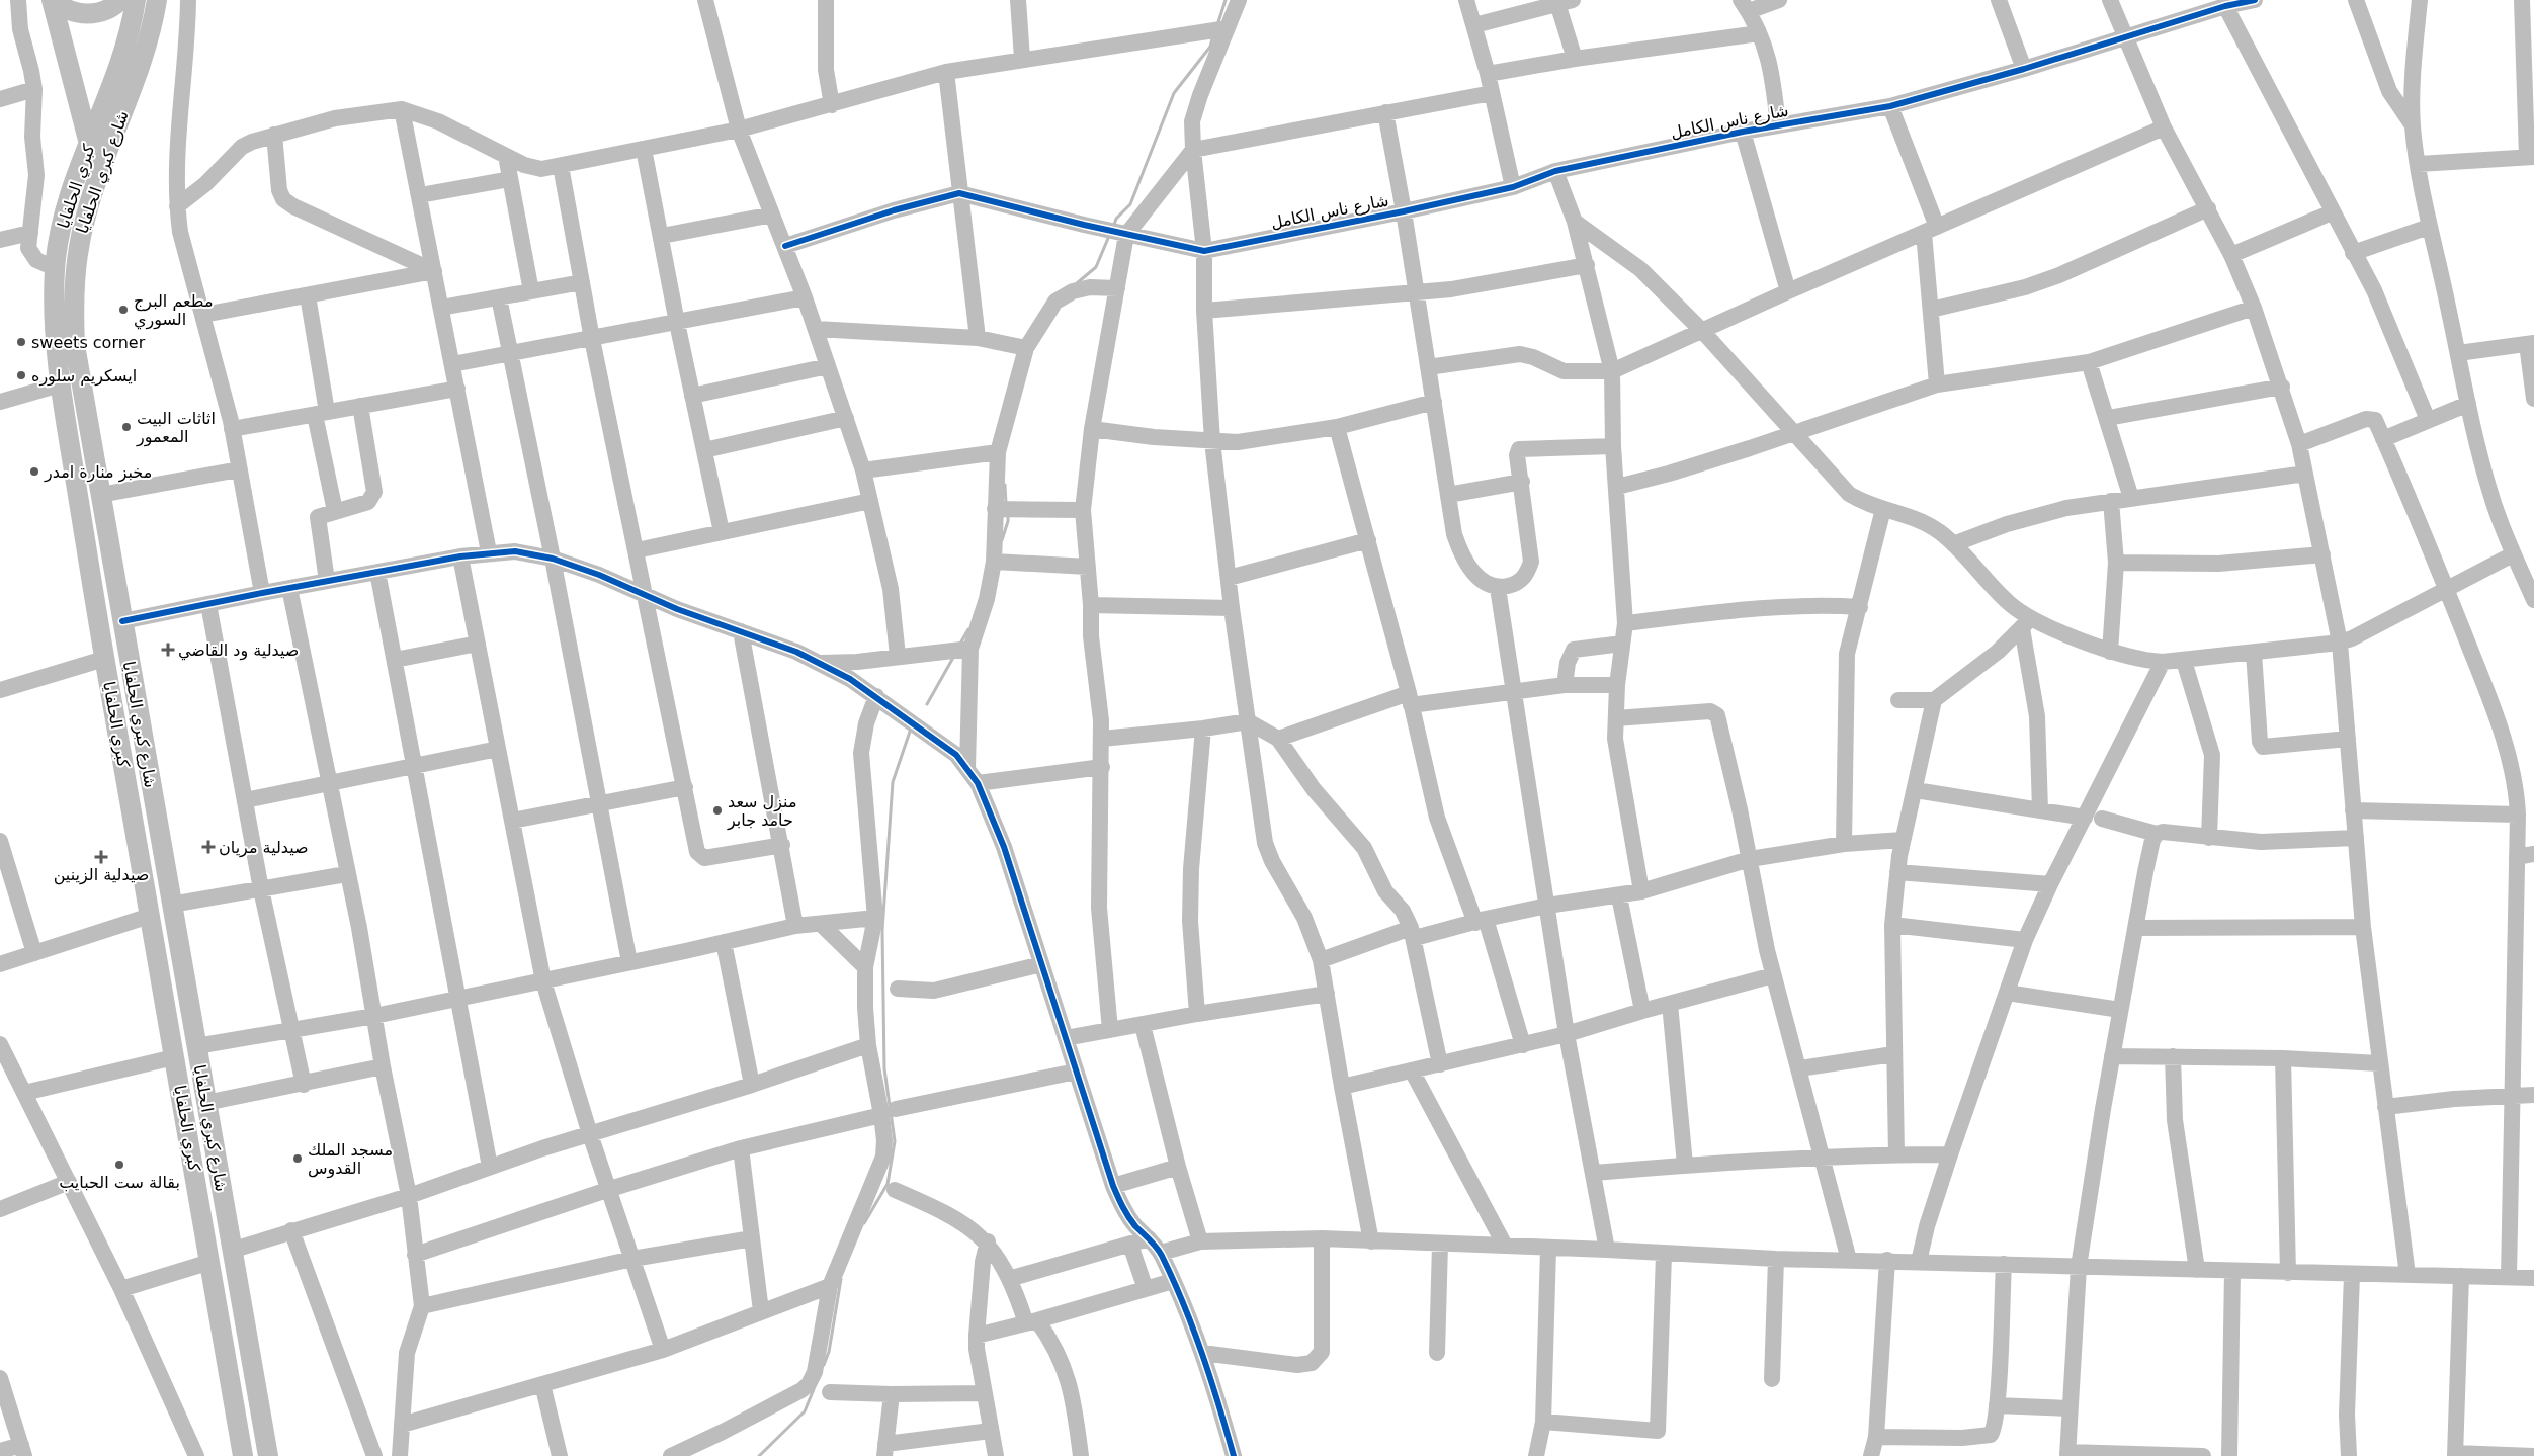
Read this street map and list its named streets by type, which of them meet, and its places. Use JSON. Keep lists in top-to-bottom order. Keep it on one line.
{"streets":{"main road":["شارع كبري الحلفايا","كبري الحلفايا"],"street":["شارع ناس الكامل"]},"places":{"other":["مطعم البرج السوري","sweets corner","ايسكريم سلوره","اثاثات البيت المعمور","مخبز منارة امدر","منزل سعد حامد جابر","مسجد الملك القدوس","بقالة ست الحبايب"],"health":["صيدلية ود القاضي","صيدلية مريان","صيدلية الزينين"]}}
